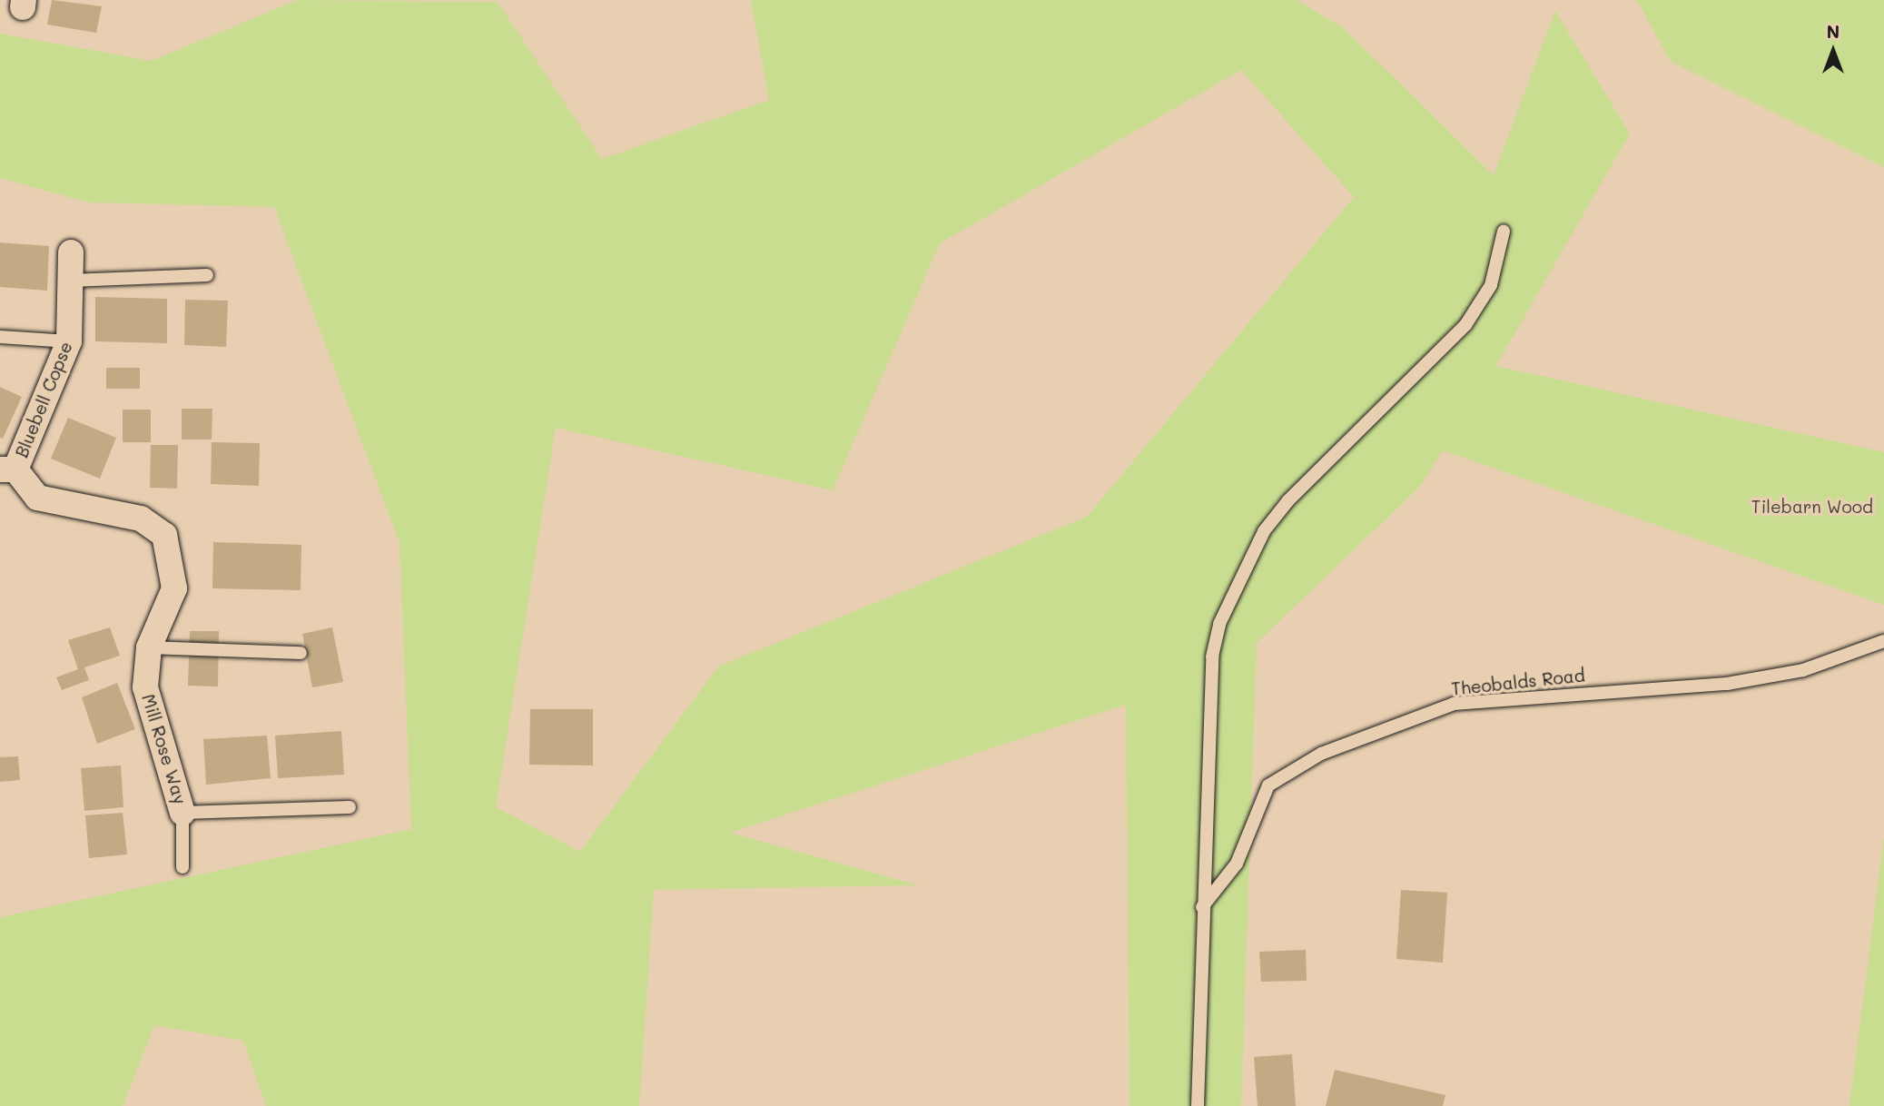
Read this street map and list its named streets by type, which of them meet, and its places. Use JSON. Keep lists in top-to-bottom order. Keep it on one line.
{"streets":{"street":["Bluebell Copse","Mill Rose Way"],"lane":["Theobalds Road"]},"crossings":[["Bluebell Copse","Mill Rose Way"]],"parks":["Tilebarn Wood"],"north":"top"}
